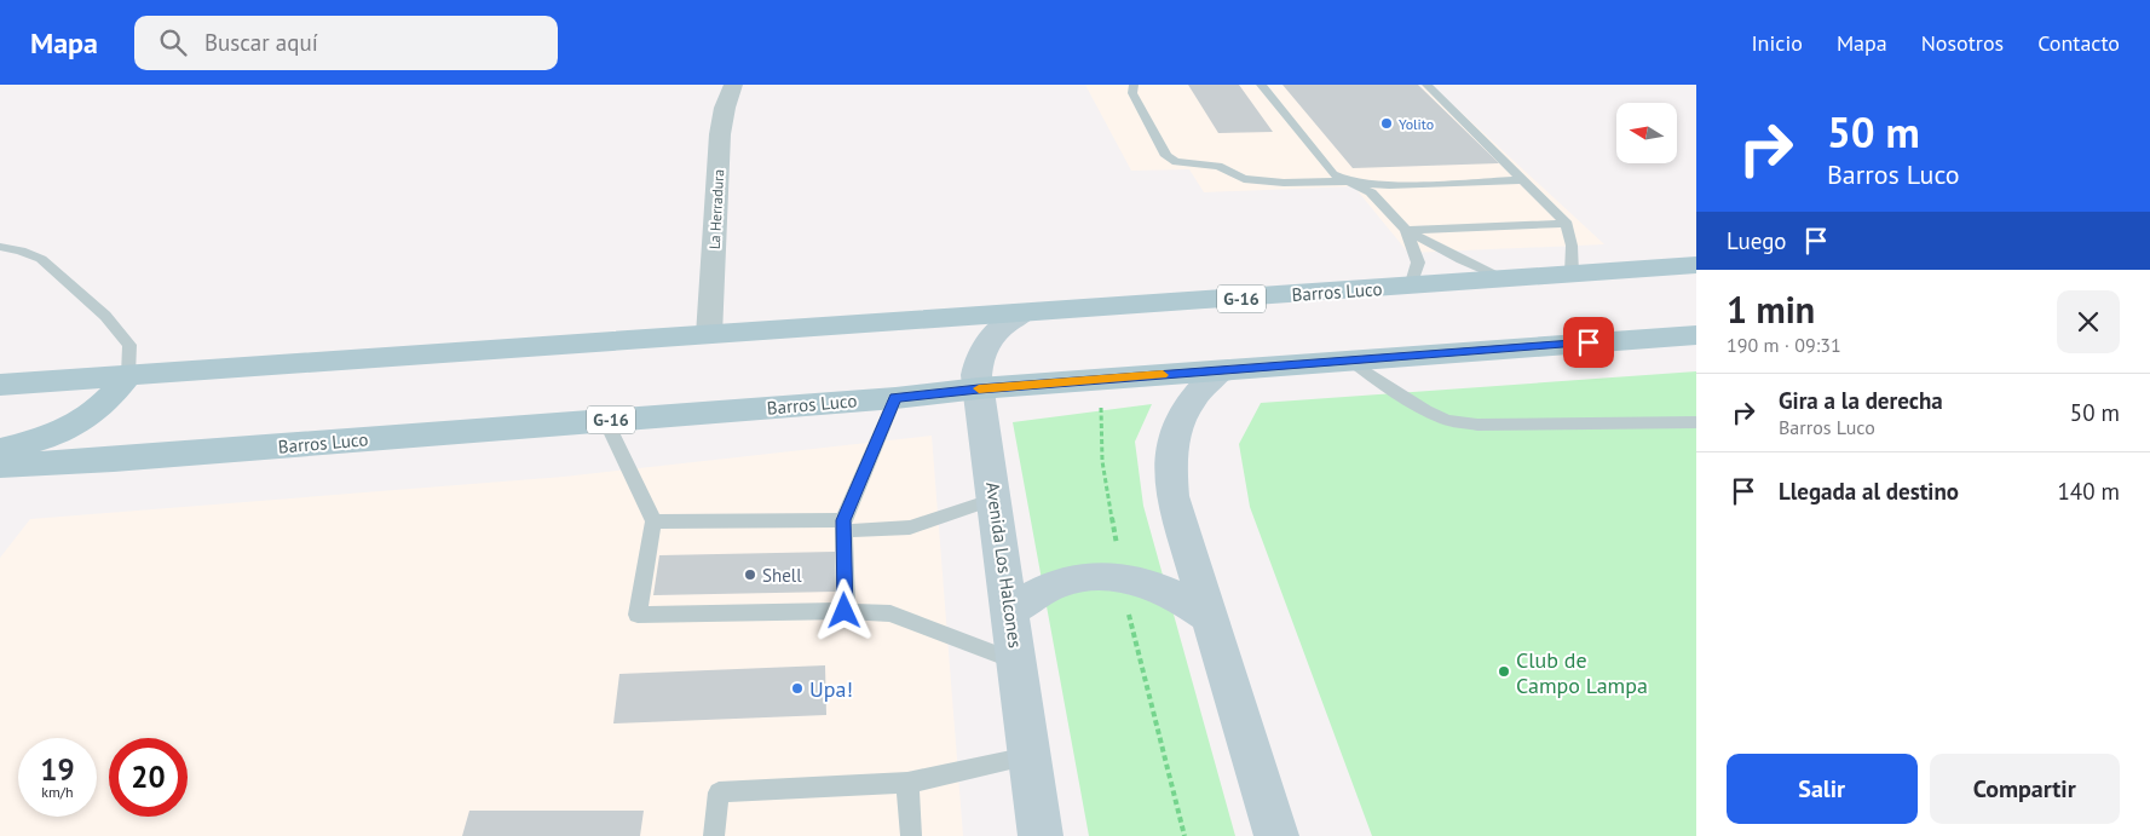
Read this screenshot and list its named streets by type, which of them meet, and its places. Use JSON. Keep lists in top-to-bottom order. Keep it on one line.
{"streets":{"main road":["Barros Luco","G-16"],"street":["La Herradura","Avenida Los Halcones"]},"crossings":[["La Herradura","Barros Luco"],["Barros Luco","Avenida Los Halcones"]],"places":["Yolito","Shell","Club de Campo Lampa","Upa!"],"north":"left","page":{"header":"Mapa","search":"Buscar aquí","nav":["Inicio","Mapa","Nosotros","Contacto"],"turn":["50 m","Barros Luco"],"then":"Luego","heading":["1 min","190 m · 09:31"],"list":[{"name":"Gira a la derecha","note":"Barros Luco","value":"50 m"},{"name":"Llegada al destino","value":"140 m"}],"speed":"19 km/h","limit":"20","buttons":["Salir","Compartir"]}}
